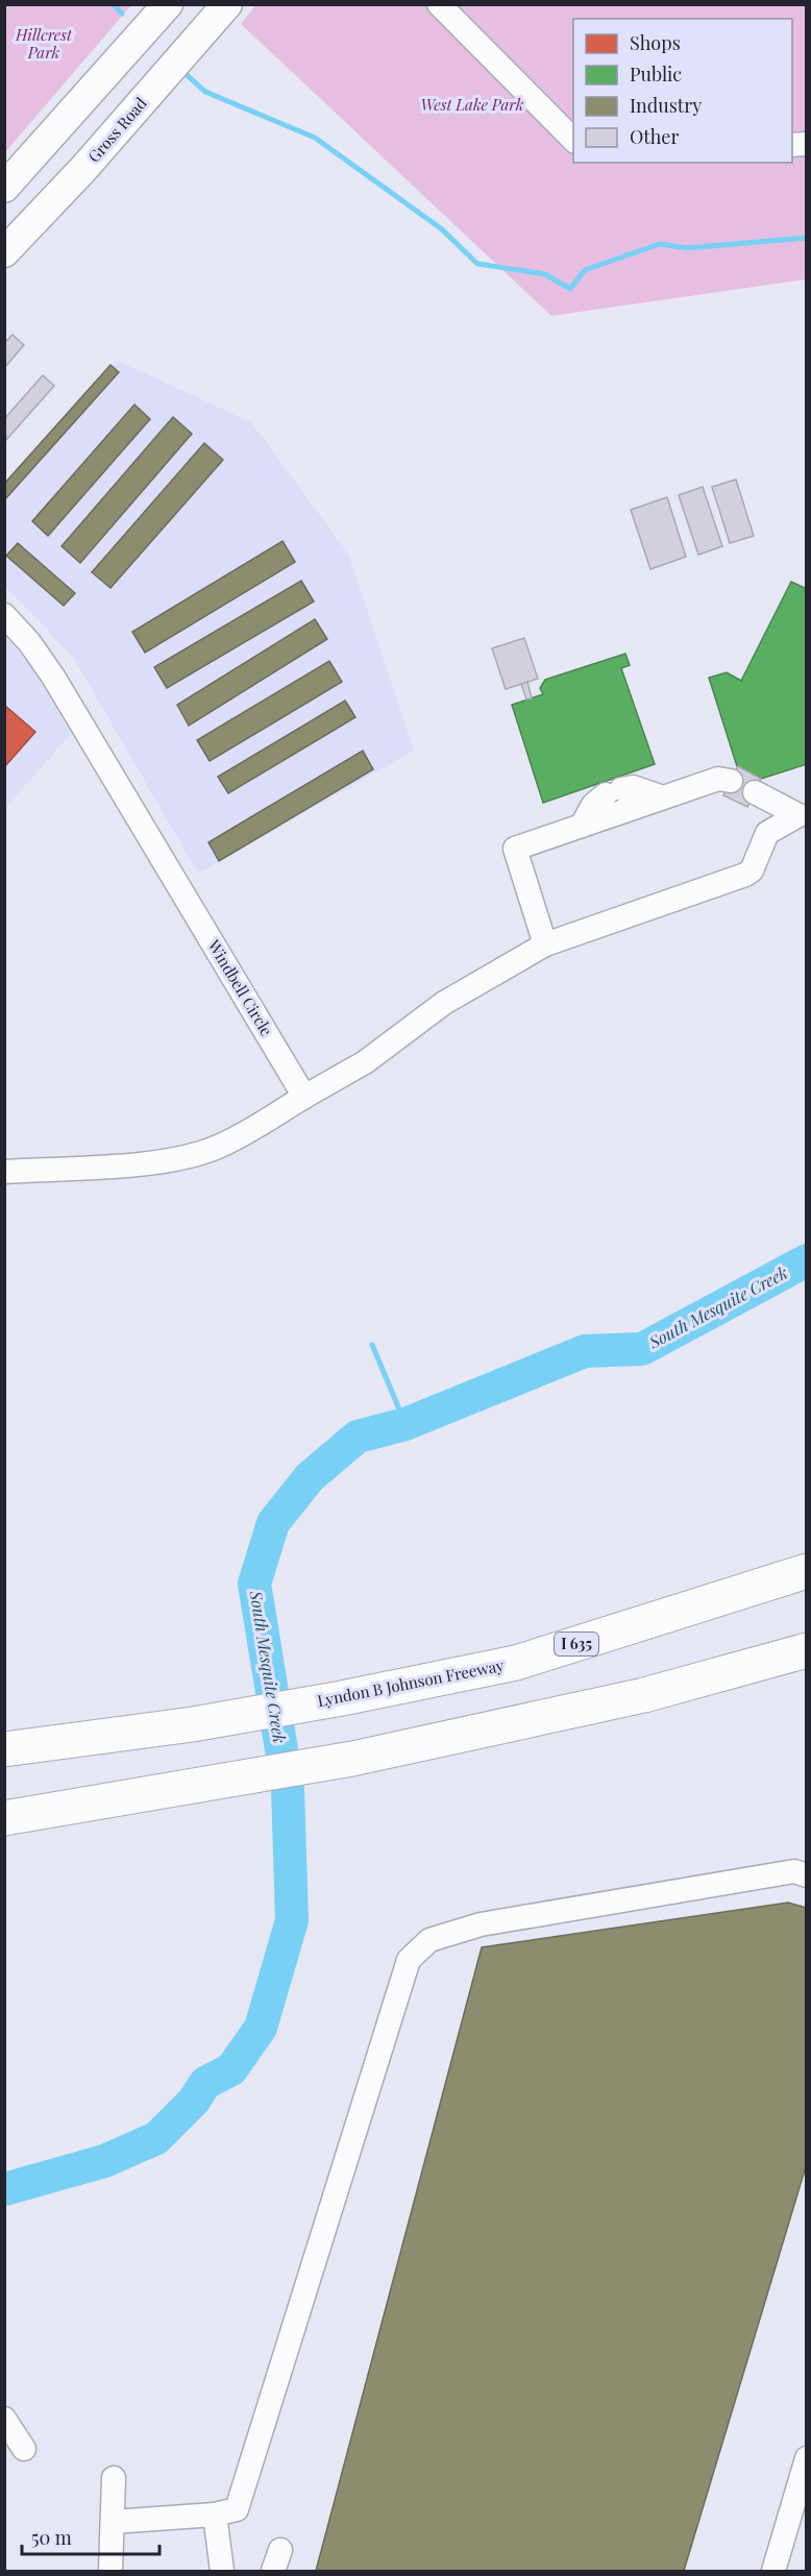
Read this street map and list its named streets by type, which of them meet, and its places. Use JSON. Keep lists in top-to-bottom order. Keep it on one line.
{"streets":{"highway":["I 635","Lyndon B Johnson Freeway"],"main road":["Gross Road"],"street":["Windbell Circle"]},"water":["South Mesquite Creek"],"parks":["Hillcrest Park","West Lake Park"],"legend":["Shops","Public","Industry","Other"],"scale_bar":"50 m"}
